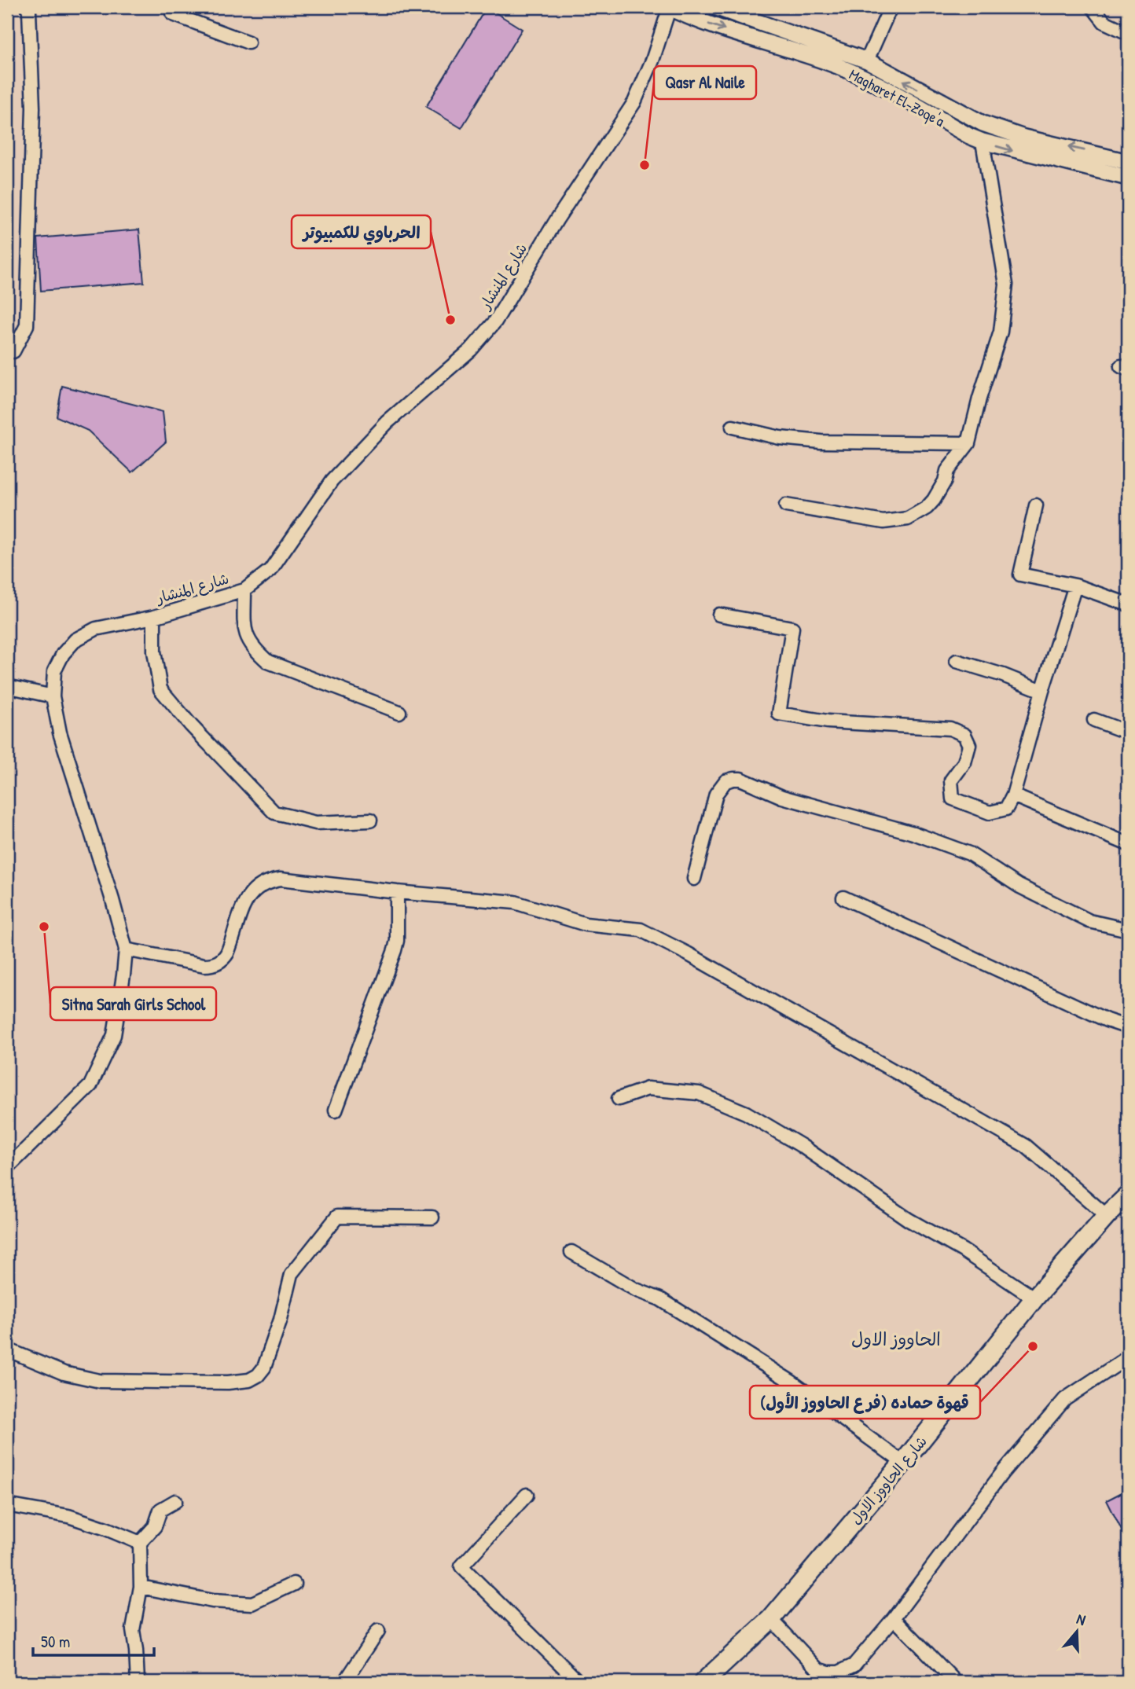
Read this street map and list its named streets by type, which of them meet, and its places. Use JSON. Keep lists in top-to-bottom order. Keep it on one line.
{"streets":{"main road":["شارع الحاووز الاول"],"street":["Magharet El-Zoqe'a","شارع المنشار"]},"crossings":[["Magharet El-Zoqe'a","شارع المنشار"]],"districts":["الحاووز الاول"],"places":["Qasr Al Naile","الحرباوي للكمبيوتر","Sitna Sarah Girls School","قهوة حماده (فرع الحاووز الأول)"],"scale_bar":"50 m","north":"top"}
